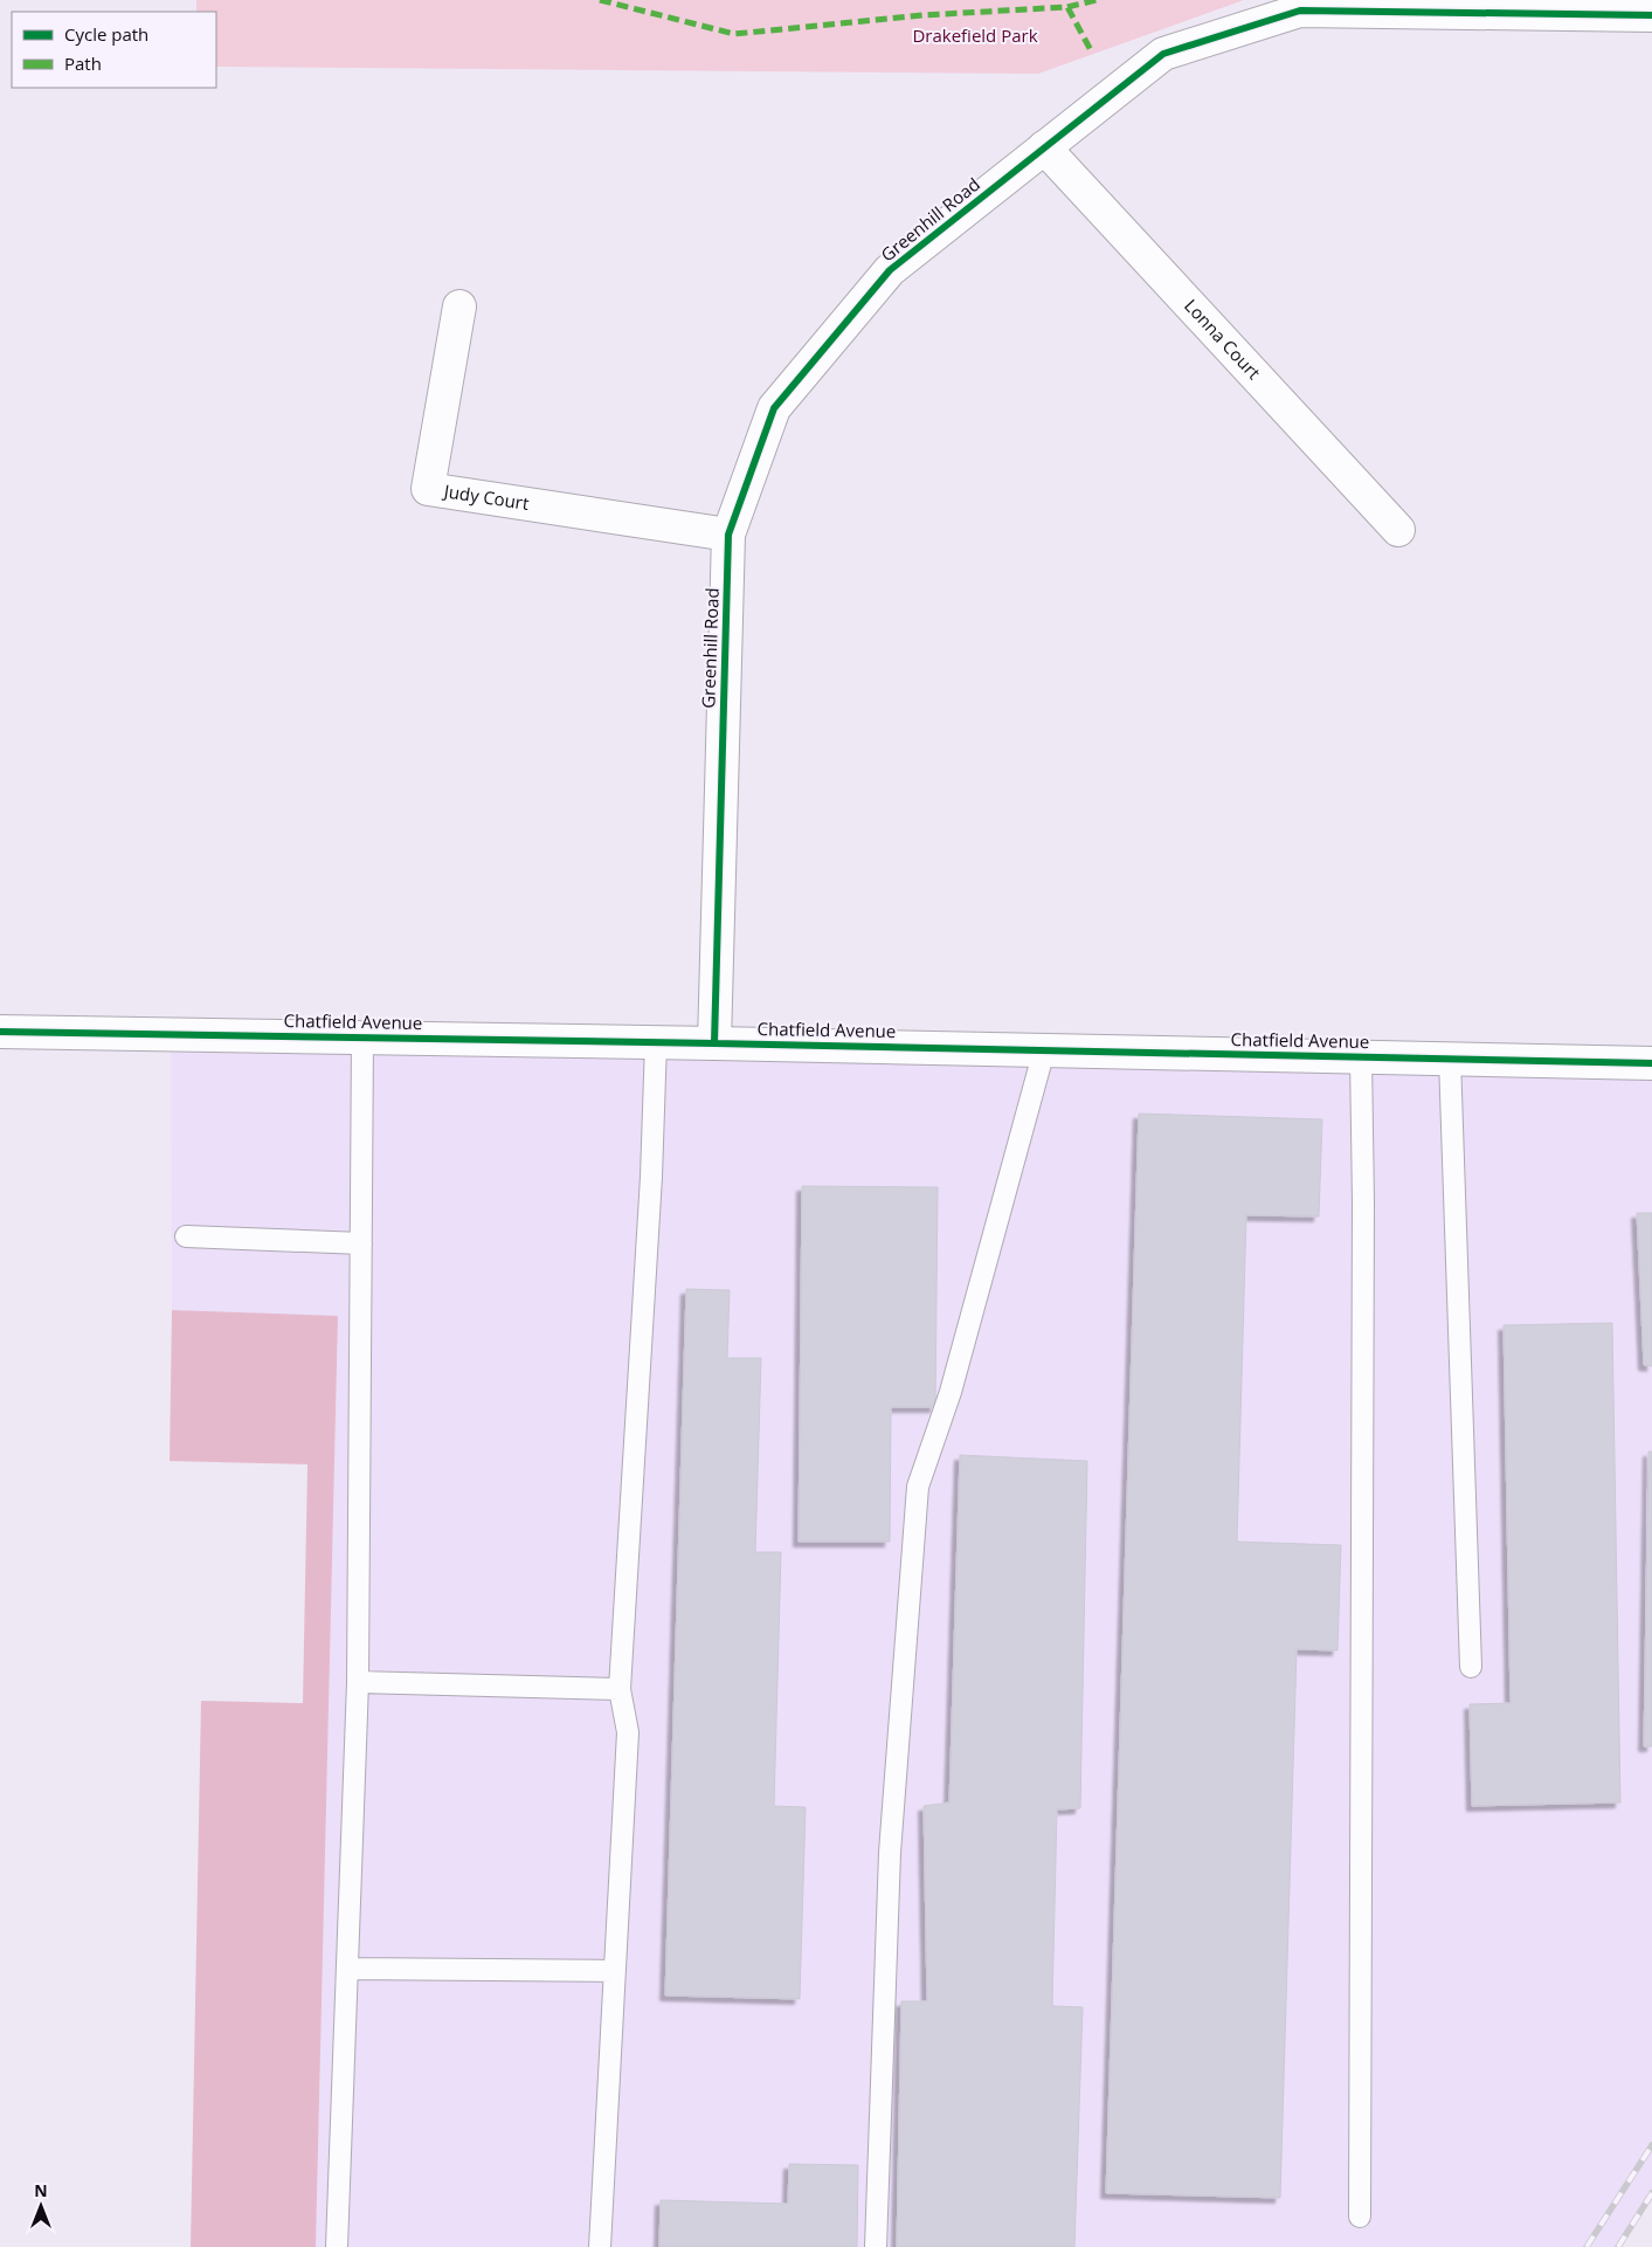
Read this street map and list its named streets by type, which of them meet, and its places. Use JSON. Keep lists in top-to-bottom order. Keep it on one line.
{"streets":{"street":["Greenhill Road","Lonna Court","Judy Court","Chatfield Avenue"]},"crossings":[["Greenhill Road","Lonna Court"],["Greenhill Road","Judy Court"],["Greenhill Road","Chatfield Avenue"]],"parks":["Drakefield Park"],"legend":["Cycle path","Path"],"north":"top"}
